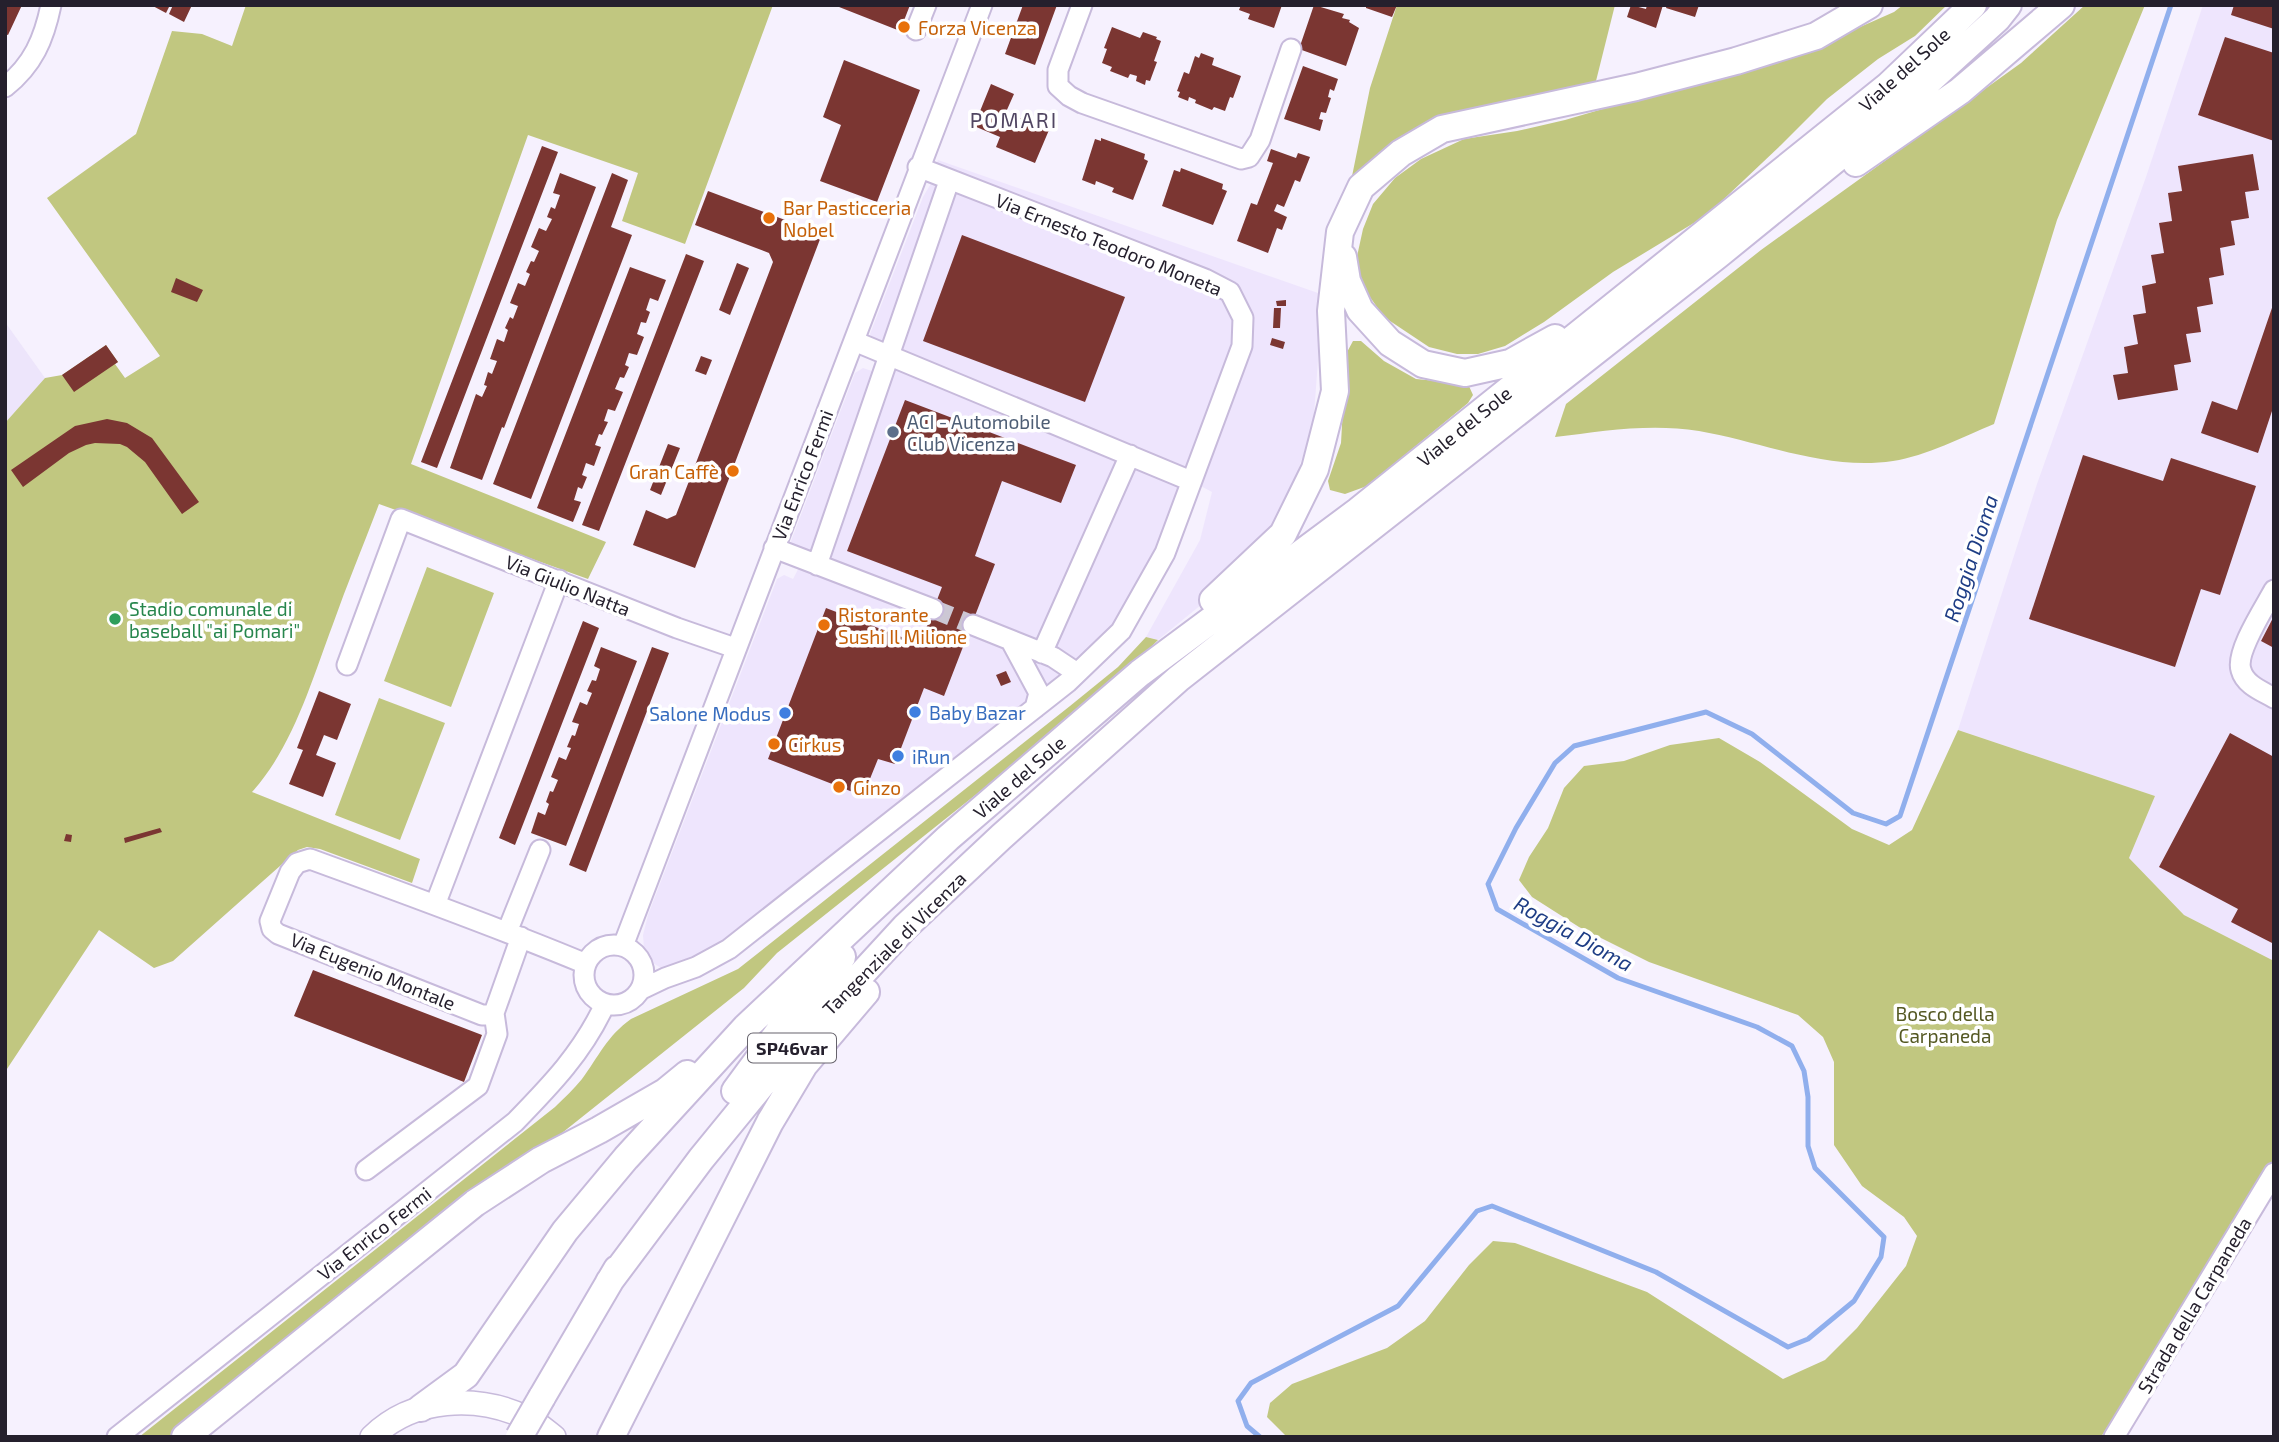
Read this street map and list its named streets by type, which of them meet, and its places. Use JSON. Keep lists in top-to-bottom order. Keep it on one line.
{"streets":{"highway":["Viale del Sole","Tangenziale di Vicenza","SP46var"],"street":["Via Ernesto Teodoro Moneta","Via Enrico Fermi","Via Giulio Natta","Via Eugenio Montale","Strada della Carpaneda"]},"crossings":[["Viale del Sole","Tangenziale di Vicenza"],["Via Ernesto Teodoro Moneta","Via Enrico Fermi"],["Via Ernesto Teodoro Moneta","Via Eugenio Montale"],["Via Enrico Fermi","Via Giulio Natta"],["Via Enrico Fermi","Via Eugenio Montale"]],"districts":["POMARI"],"water":["Roggia Dioma"],"parks":["Bosco della Carpaneda"],"places":["Forza Vicenza","Bar Pasticceria Nobel","ACI - Automobile Club Vicenza","Gran Caffè","Stadio comunale di baseball \"ai Pomari\"","Ristorante Sushi Il Milione","Baby Bazar","Salone Modus","Cirkus","iRun","Ginzo"]}
